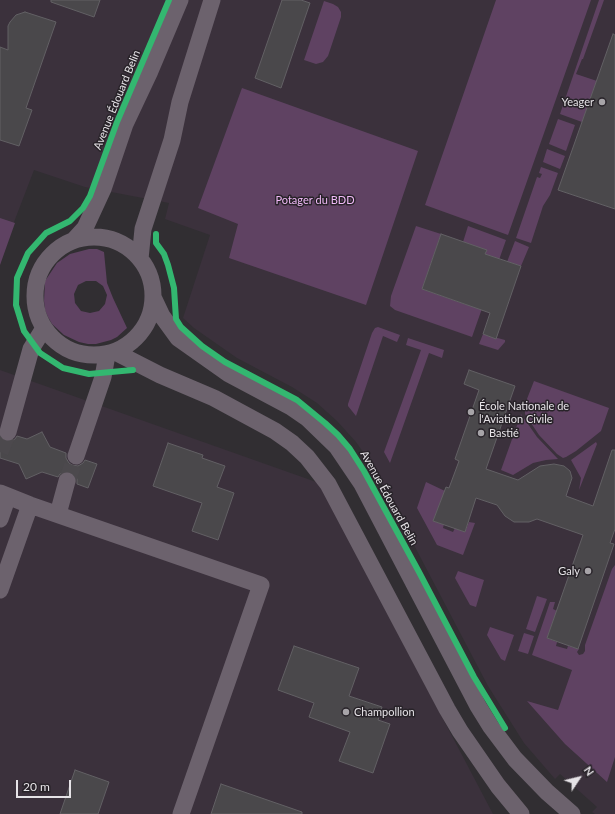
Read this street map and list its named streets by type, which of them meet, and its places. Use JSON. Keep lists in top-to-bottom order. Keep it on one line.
{"streets":{"street":["Avenue Édouard Belin"]},"parks":["Potager du BDD"],"places":["Yeager","École Nationale de l'Aviation Civile","Bastié","Galy","Champollion"],"scale_bar":"20 m","north":"top right"}
